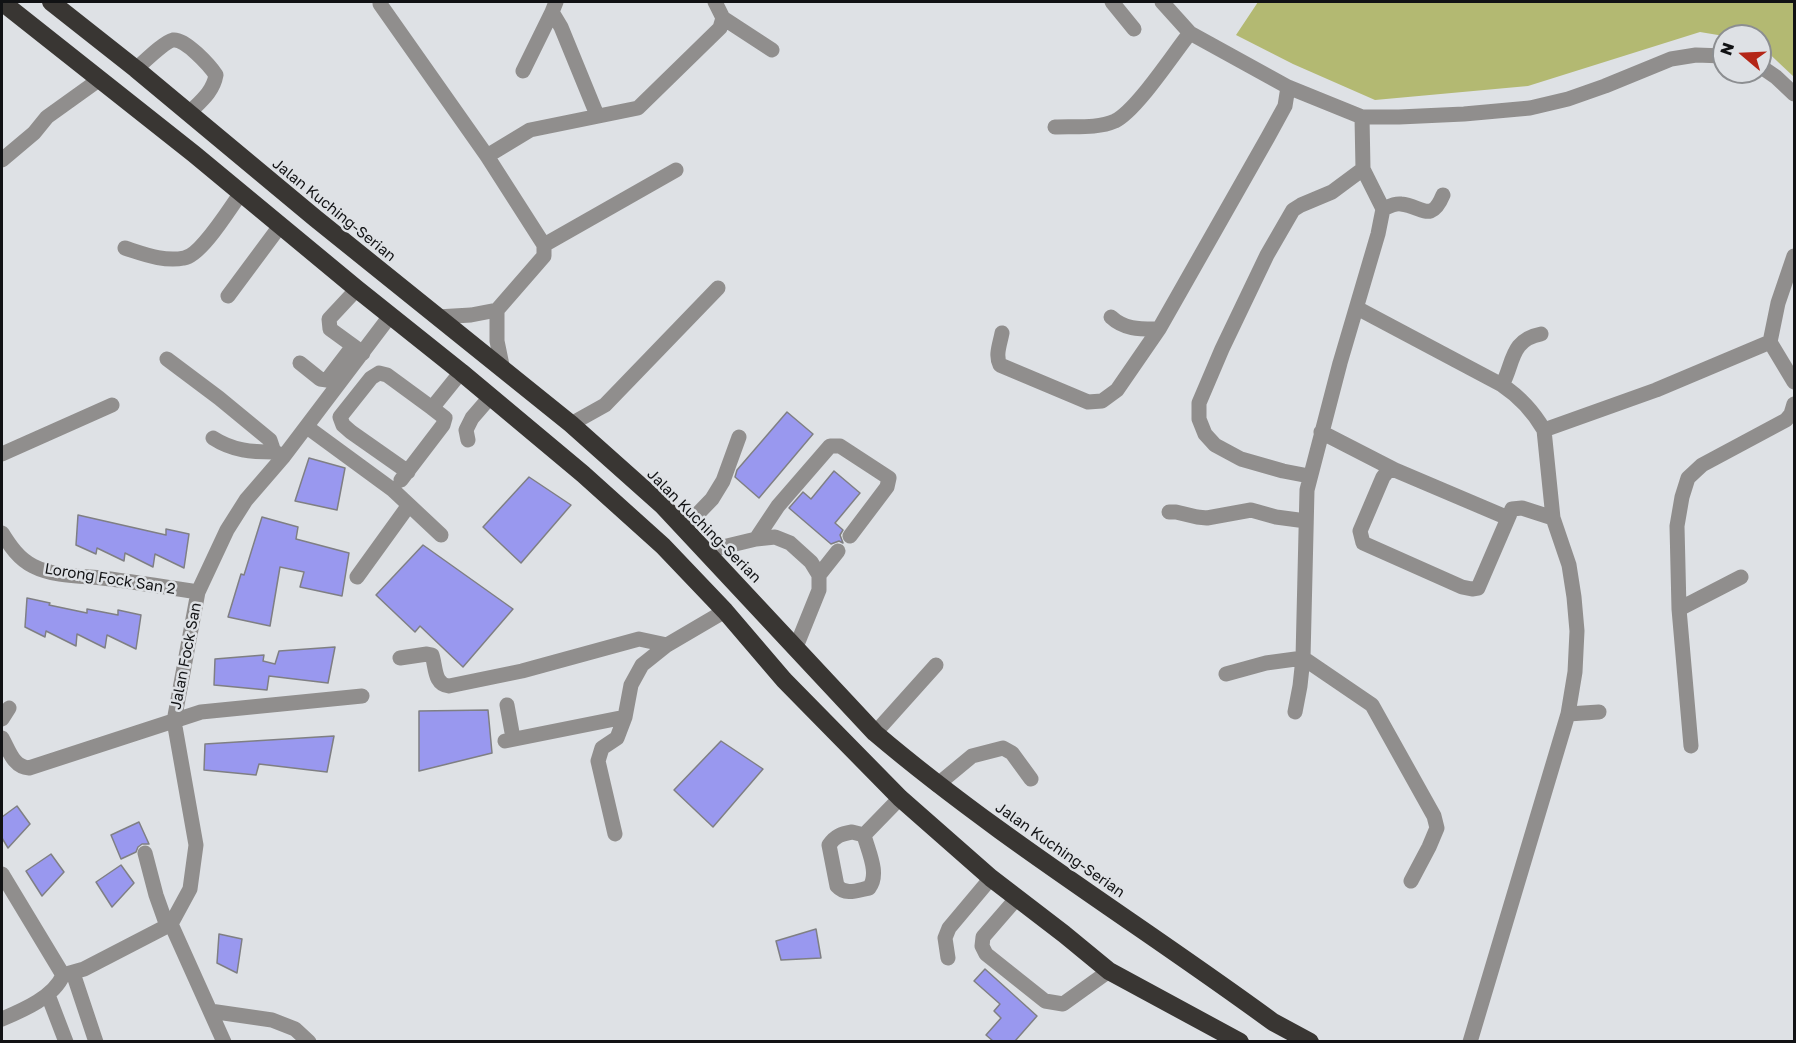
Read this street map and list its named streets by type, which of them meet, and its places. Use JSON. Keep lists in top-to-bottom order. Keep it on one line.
{"streets":{"highway":["Jalan Kuching-Serian"],"street":["Lorong Fock San 2","Jalan Fock San"]},"crossings":[["Lorong Fock San 2","Jalan Fock San"]],"north":"left"}
